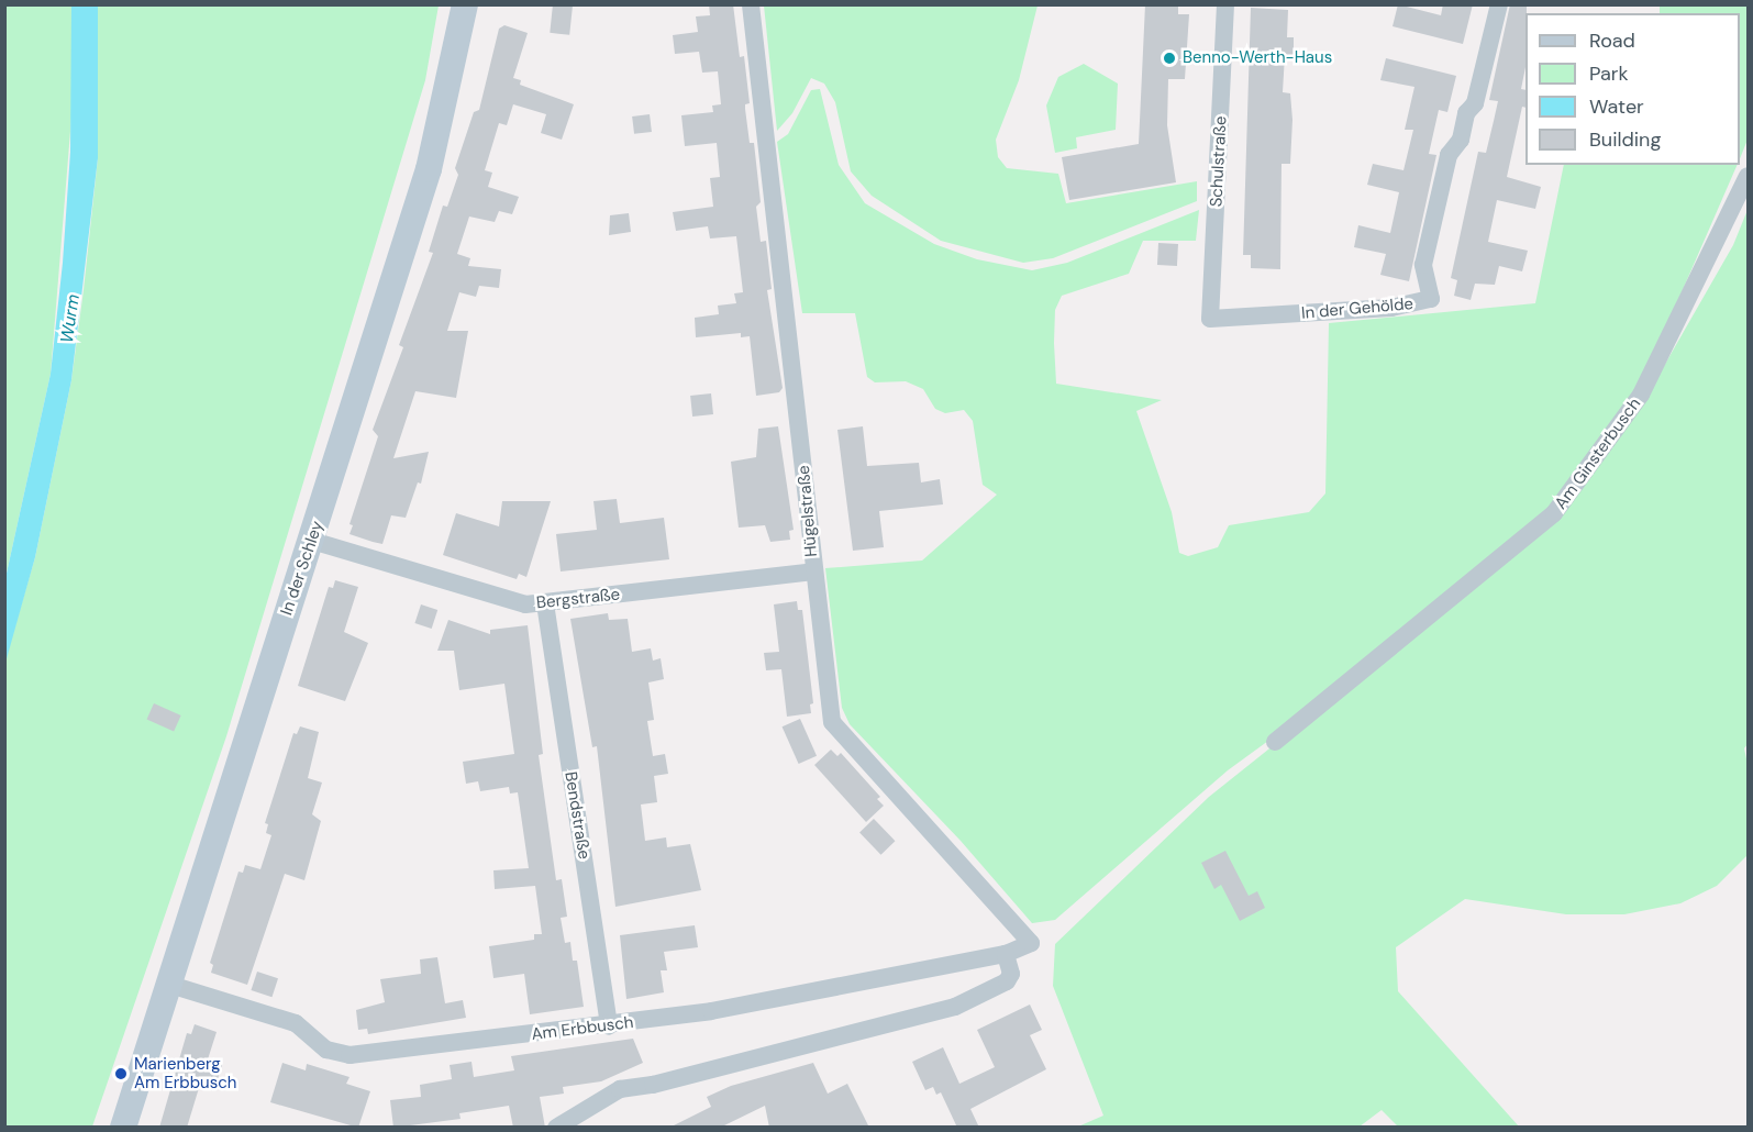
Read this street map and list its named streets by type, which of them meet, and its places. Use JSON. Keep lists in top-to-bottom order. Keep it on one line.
{"streets":{"street":["Schulstraße","In der Gehölde","Am Ginsterbusch","Hügelstraße","In der Schley","Bergstraße","Bendstraße","Am Erbbusch"]},"crossings":[["Schulstraße","In der Gehölde"],["Hügelstraße","Bergstraße"],["Hügelstraße","Am Erbbusch"],["In der Schley","Bergstraße"],["In der Schley","Am Erbbusch"],["Bergstraße","Bendstraße"],["Bendstraße","Am Erbbusch"]],"water":["Wurm"],"places":["Benno-Werth-Haus","Marienberg Am Erbbusch"],"legend":["Road","Park","Water","Building"]}
